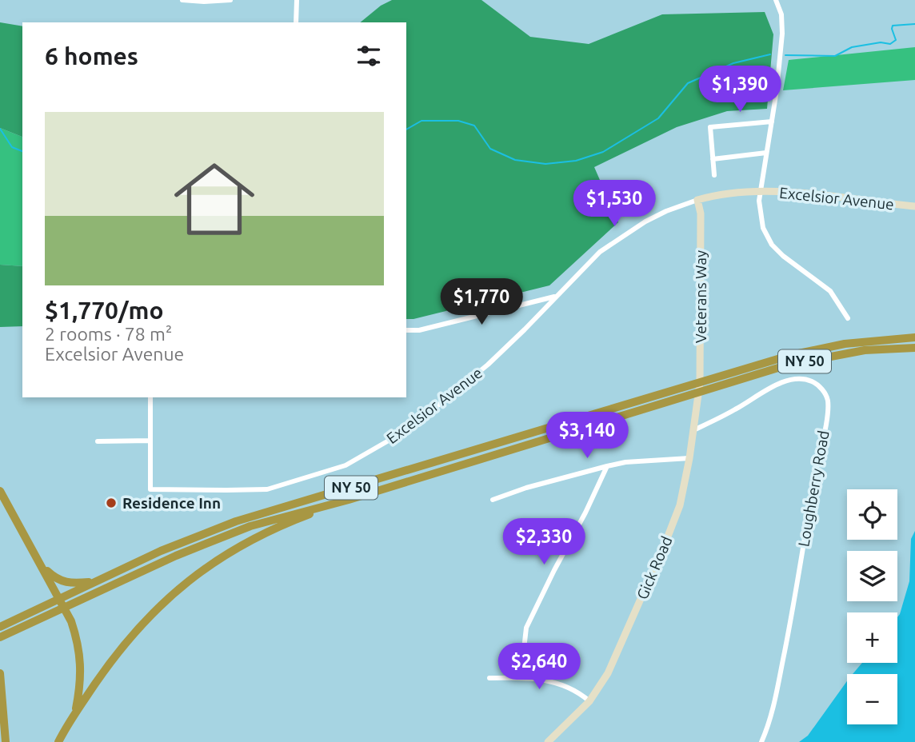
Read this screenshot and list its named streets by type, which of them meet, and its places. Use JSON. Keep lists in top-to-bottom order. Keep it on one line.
{"streets":{"highway":["NY 50"],"street":["Excelsior Avenue","Veterans Way","Loughberry Road","Gick Road"]},"crossings":[["Excelsior Avenue","Veterans Way"],["Veterans Way","NY 50"],["Veterans Way","Gick Road"],["NY 50","Gick Road"],["Loughberry Road","Gick Road"]],"places":["Residence Inn"],"page":{"heading":"6 homes","price":["$1,390","$1,530","$1,770","$3,140","$2,330","$2,640"],"list":[{"name":"$1,770/mo","note":"2 rooms · 78 m² · Excelsior Avenue"}],"map_buttons":["+","−"]}}
